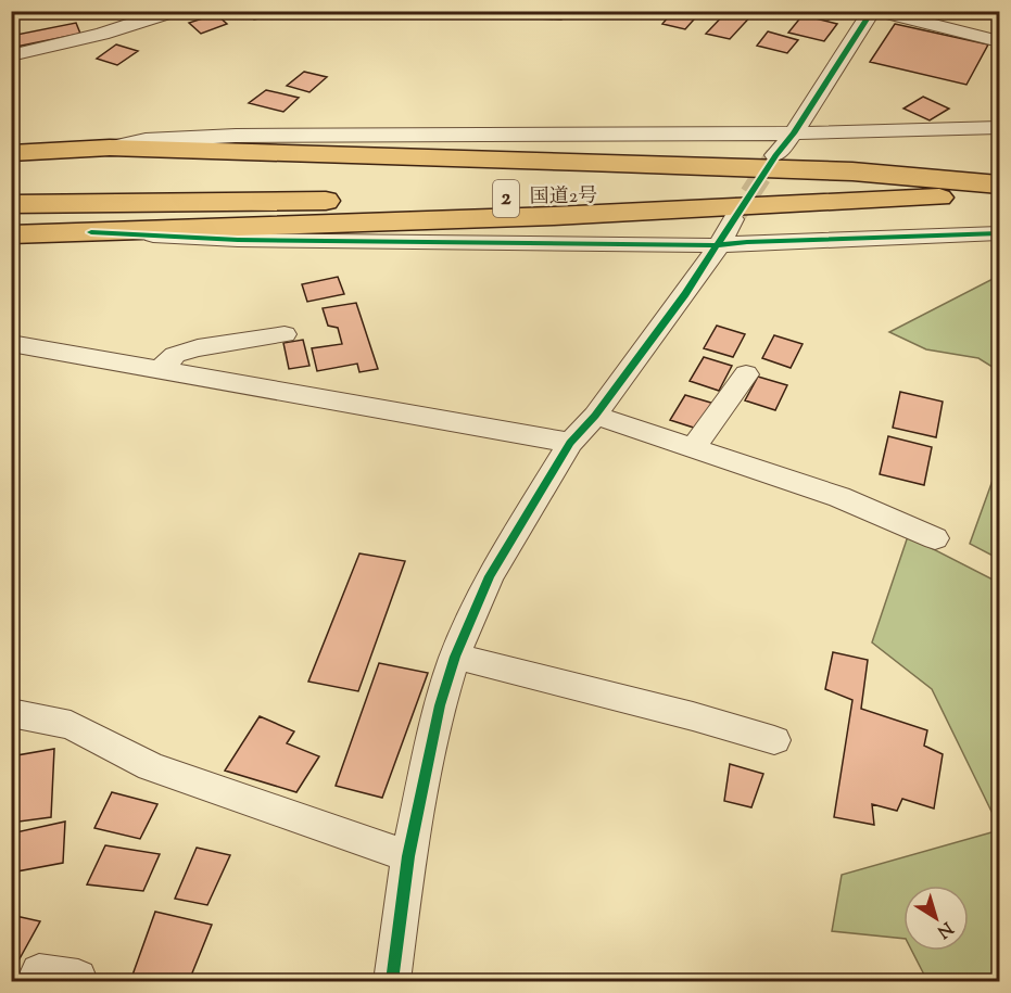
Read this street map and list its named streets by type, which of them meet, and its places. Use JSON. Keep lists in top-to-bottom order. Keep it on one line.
{"streets":{"highway":["国道2号","2"]},"north":"bottom right"}
